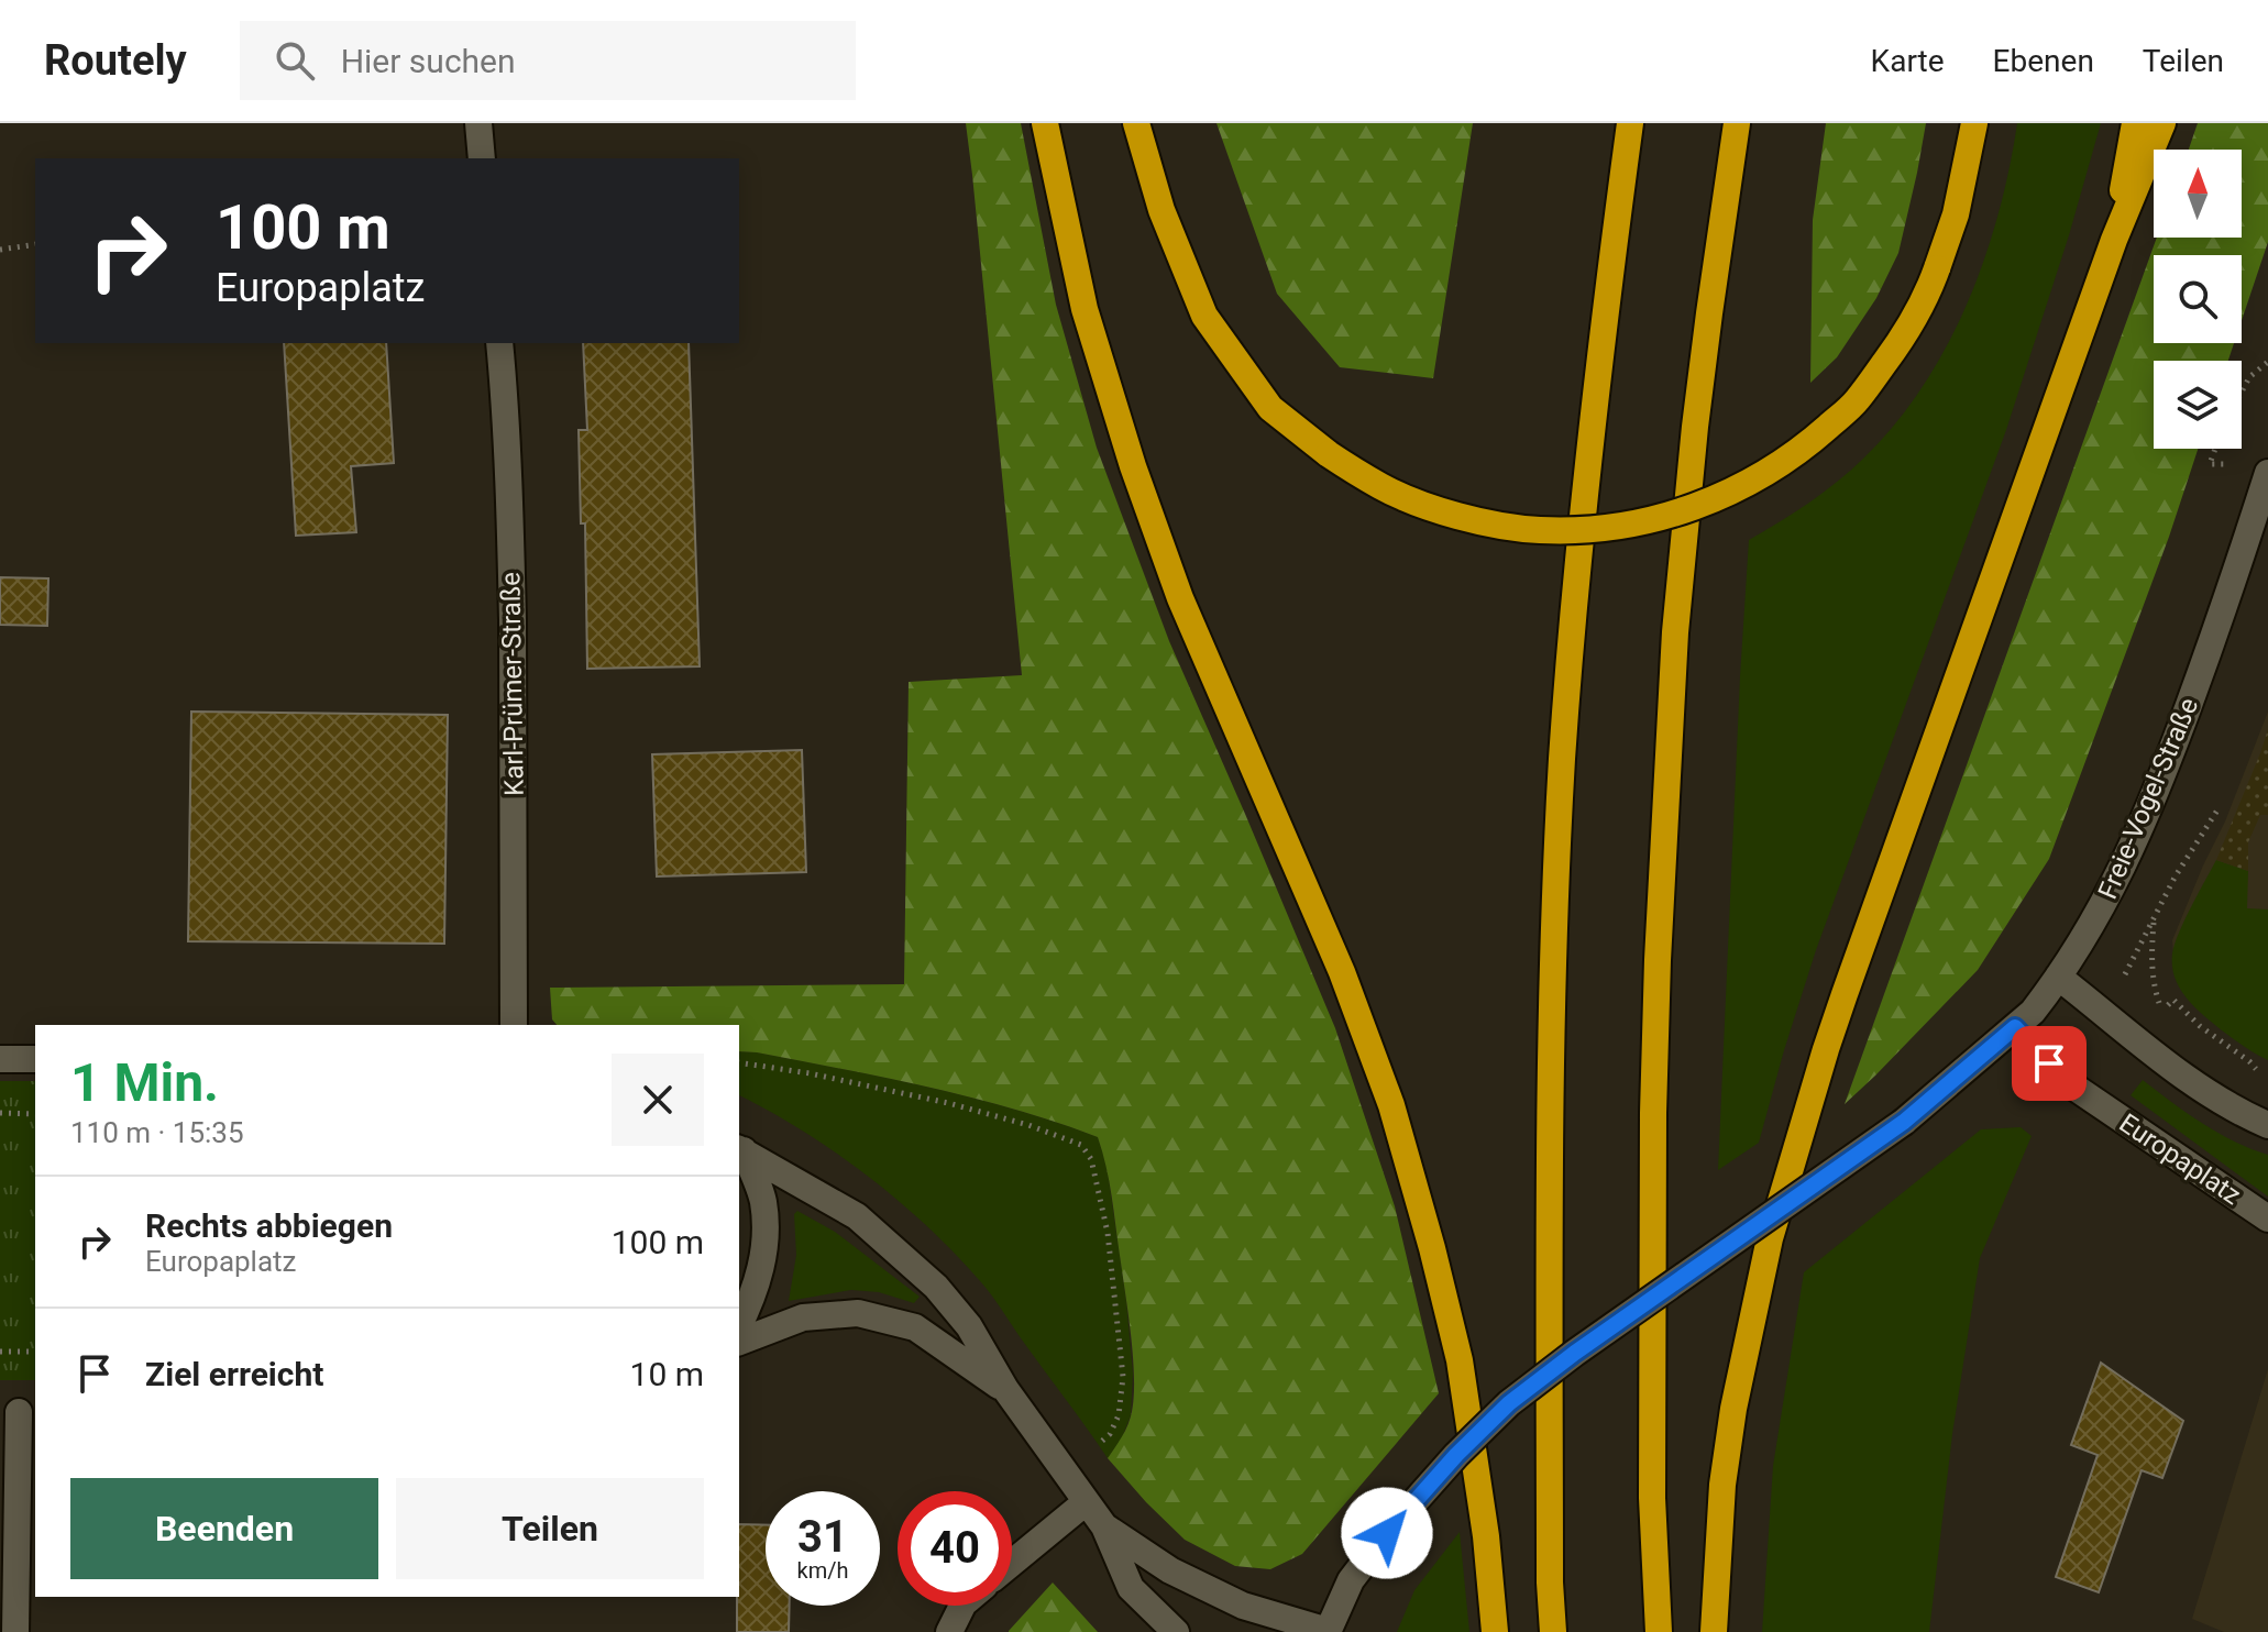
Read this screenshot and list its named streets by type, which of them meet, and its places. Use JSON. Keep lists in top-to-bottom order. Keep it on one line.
{"streets":{"street":["Karl-Prümer-Straße","Freie-Vogel-Straße","Europaplatz"]},"crossings":[["Freie-Vogel-Straße","Europaplatz"]],"north":"top","page":{"header":"Routely","search":"Hier suchen","nav":["Karte","Ebenen","Teilen"],"turn":["100 m","Europaplatz"],"heading":["1 Min.","110 m · 15:35"],"list":[{"name":"Rechts abbiegen","note":"Europaplatz","value":"100 m"},{"name":"Ziel erreicht","value":"10 m"}],"buttons":["Beenden","Teilen"],"speed":"31 km/h","limit":"40"}}
